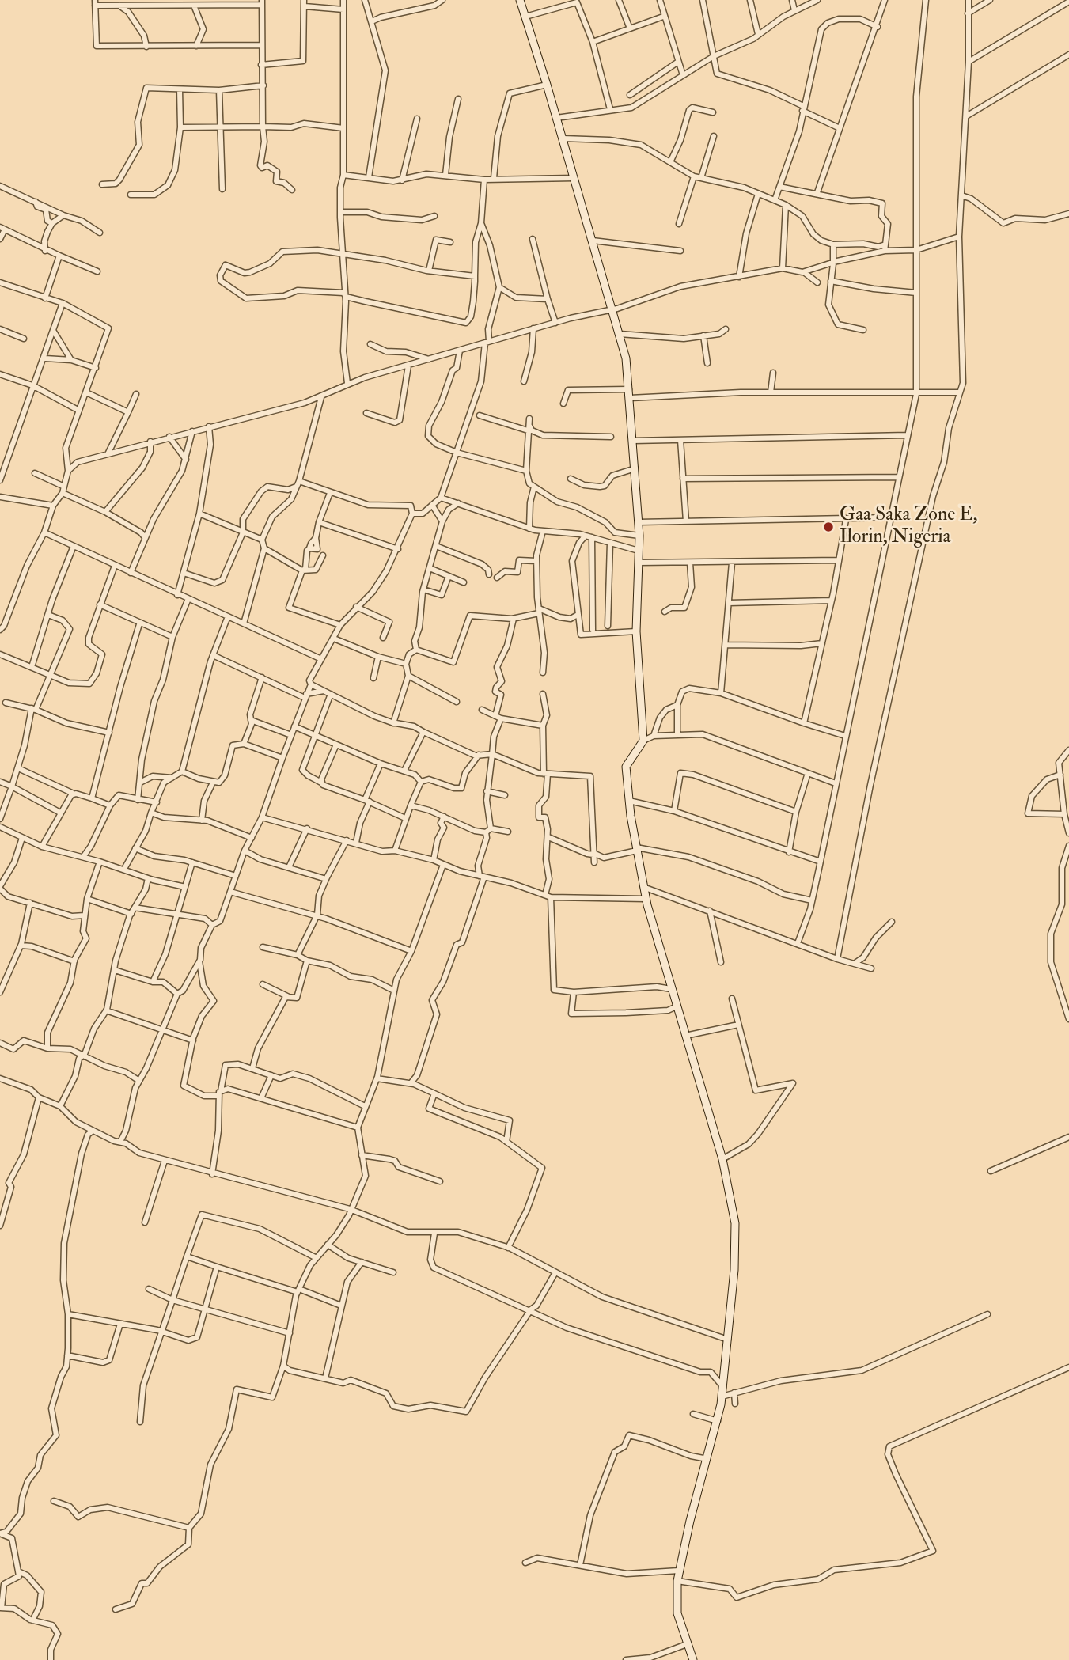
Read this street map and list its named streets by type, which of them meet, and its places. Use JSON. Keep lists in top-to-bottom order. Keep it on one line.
{"places":["Gaa Saka Zone E, Ilorin, Nigeria"]}
